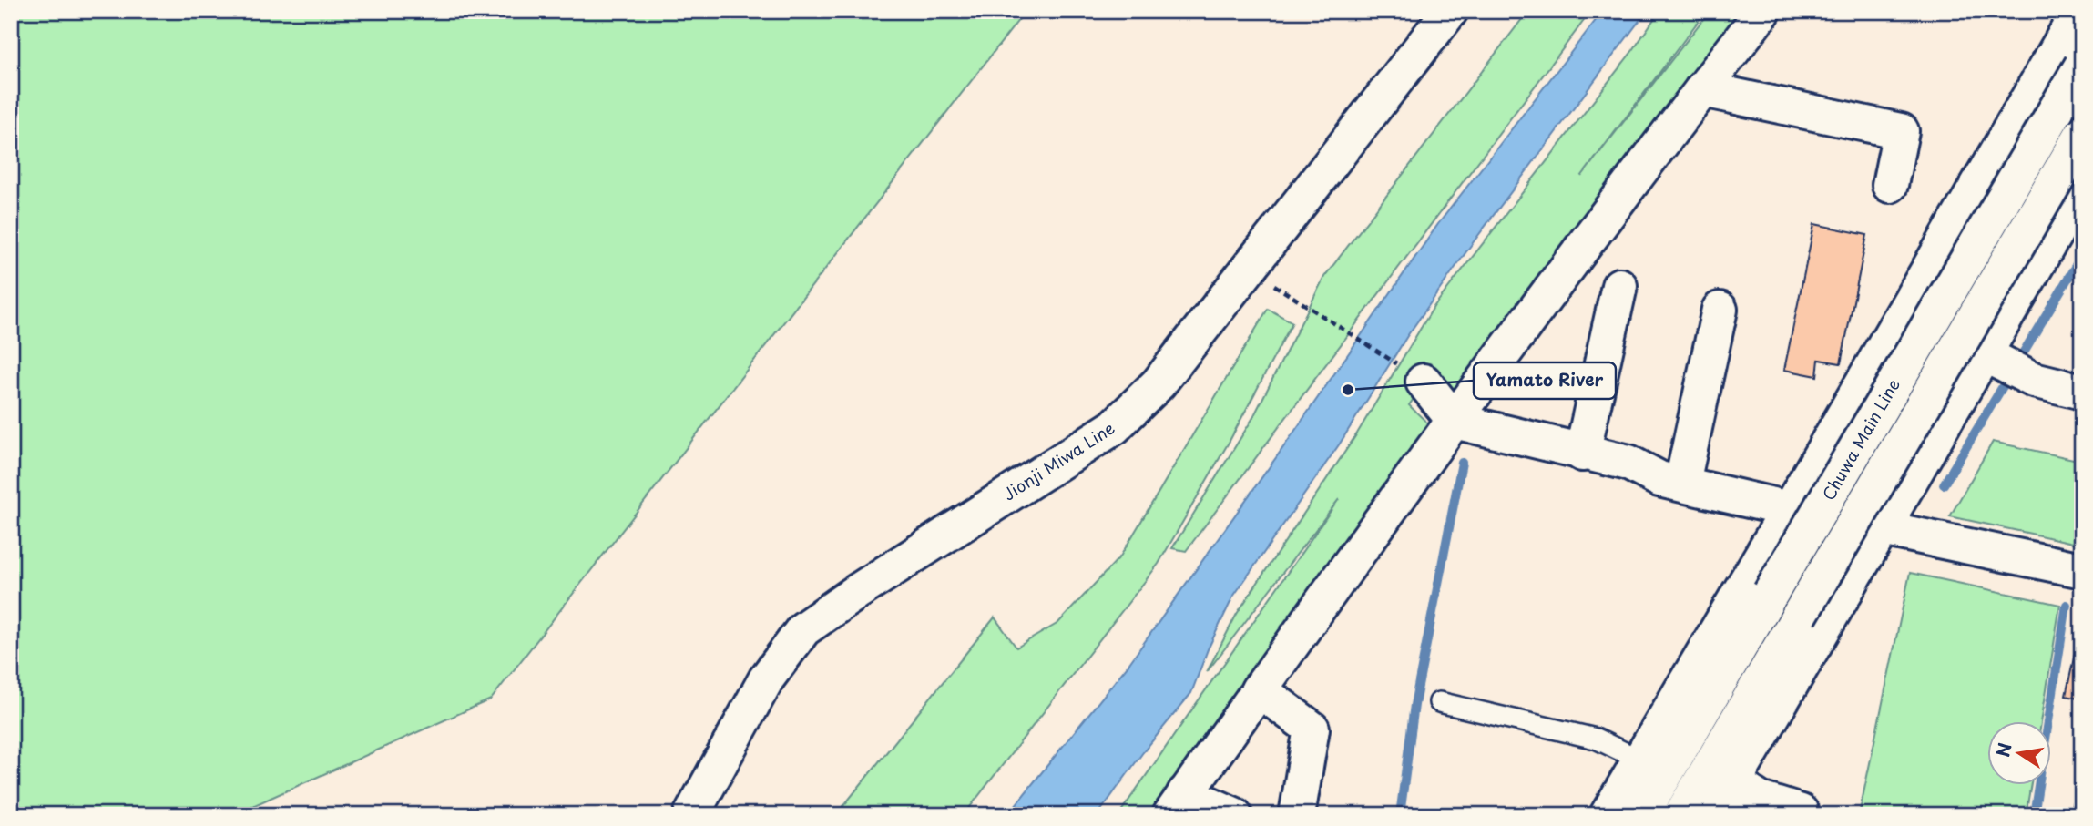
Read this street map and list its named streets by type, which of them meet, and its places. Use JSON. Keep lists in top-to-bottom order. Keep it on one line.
{"streets":{"street":["Chuwa Main Line","Jionji Miwa Line"]},"places":["Yamato River"],"north":"left"}
